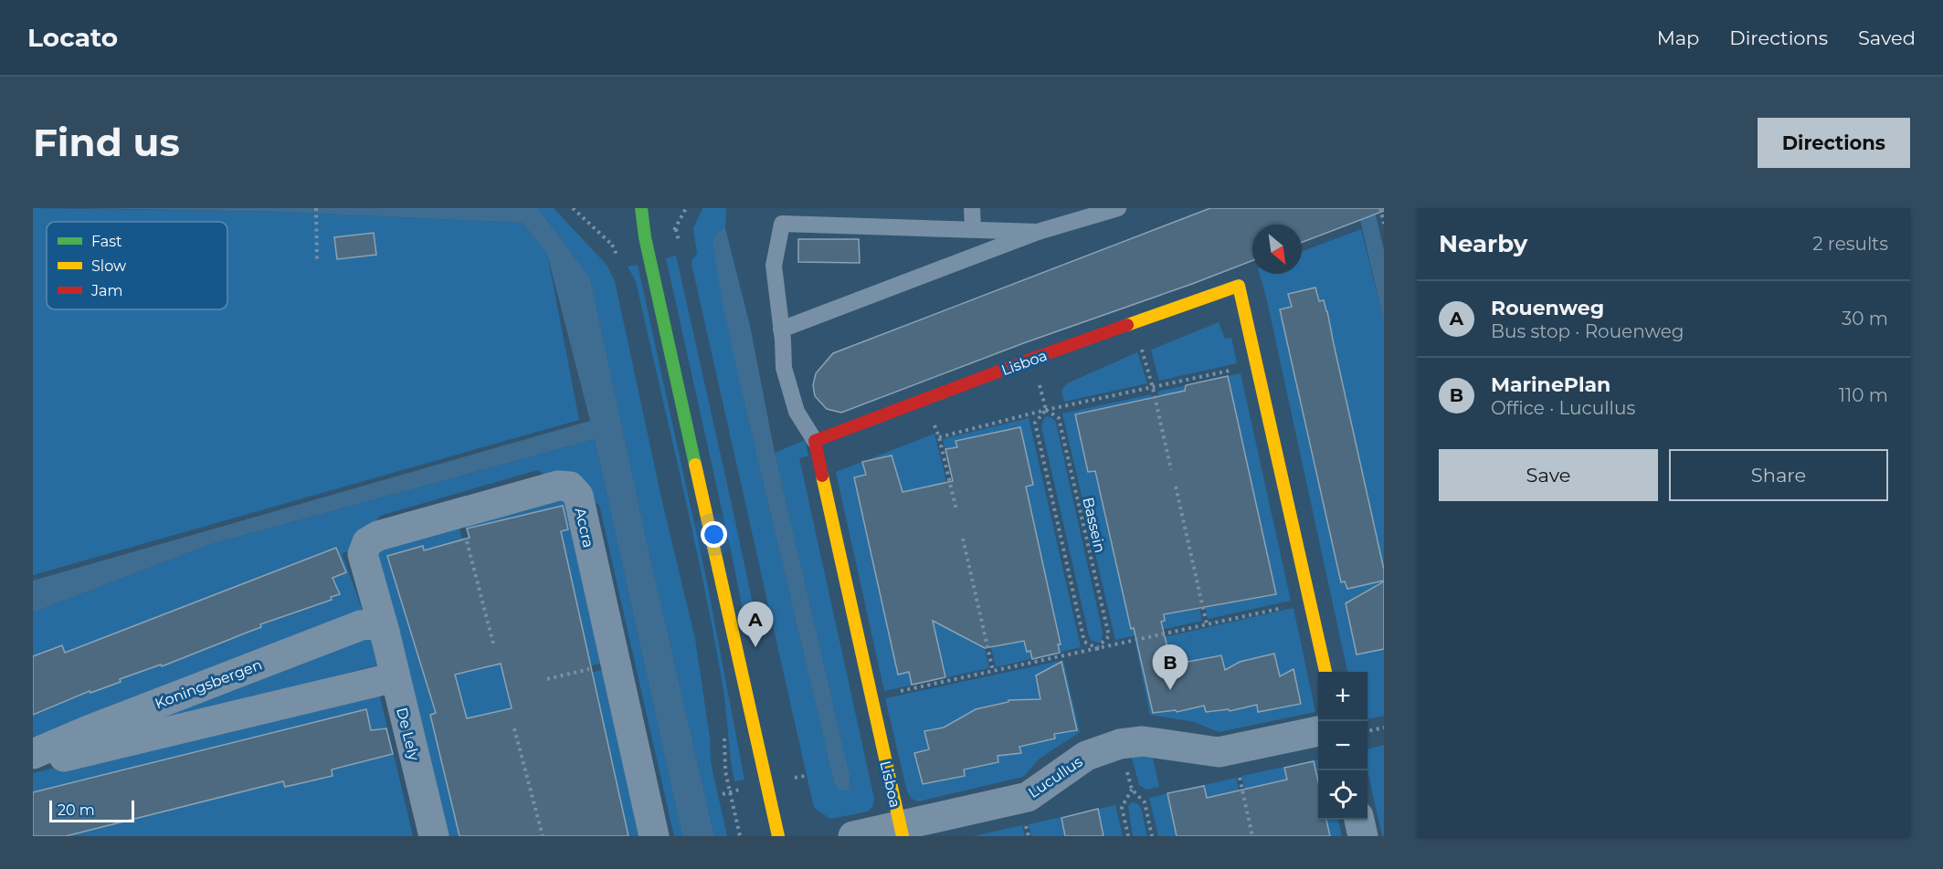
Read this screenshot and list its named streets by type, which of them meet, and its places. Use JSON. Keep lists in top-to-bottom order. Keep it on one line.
{"streets":{"street":["Lisboa","Accra","Koningsbergen","De Lely","Lucullus"],"path":["Bassein"]},"crossings":[["Lisboa","Bassein"],["Lisboa","Lucullus"],["Accra","Koningsbergen"],["Accra","De Lely"],["Koningsbergen","De Lely"]],"legend":["Fast","Slow","Jam"],"scale_bar":"20 m","north":"bottom right","page":{"header":"Locato","nav":["Map","Directions","Saved"],"buttons":["Directions",["Save","Share"]],"title":"Find us","heading":["Nearby","2 results"],"list":[{"mark":"A","name":"Rouenweg","note":"Bus stop · Rouenweg","value":"30 m"},{"mark":"B","name":"MarinePlan","note":"Office · Lucullus","value":"110 m"}],"pins":["A","B"],"map_buttons":["+","−"],"scale":"20 m"}}
